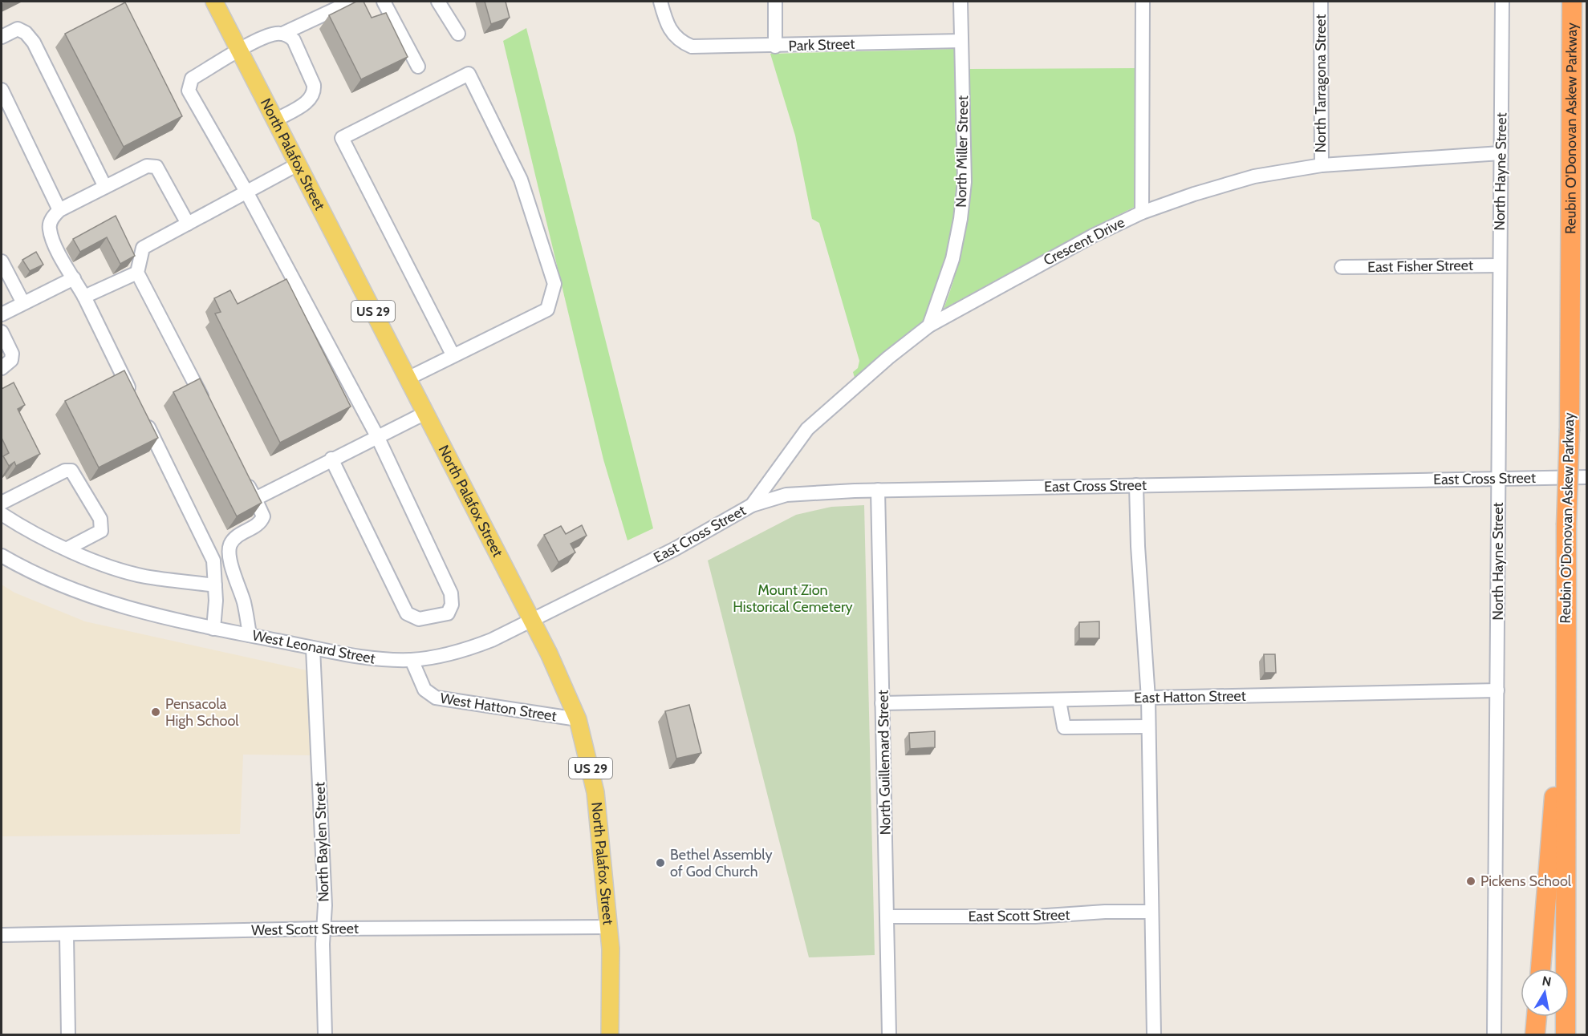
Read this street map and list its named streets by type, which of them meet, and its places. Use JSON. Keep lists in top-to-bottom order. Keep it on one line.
{"streets":{"highway":["Reubin O'Donovan Askew Parkway"],"main road":["North Palafox Street","US 29"],"street":["Park Street","North Tarragona Street","North Miller Street","North Hayne Street","Crescent Drive","East Fisher Street","East Cross Street","West Leonard Street","East Hatton Street","West Hatton Street","North Guillemard Street","North Baylen Street","East Scott Street","West Scott Street"]},"crossings":[["Park Street","North Miller Street"],["North Tarragona Street","Crescent Drive"],["North Miller Street","Crescent Drive"],["North Palafox Street","West Leonard Street"],["North Palafox Street","West Hatton Street"],["North Palafox Street","West Scott Street"],["North Hayne Street","Crescent Drive"],["North Hayne Street","East Fisher Street"],["North Hayne Street","East Cross Street"],["North Hayne Street","East Hatton Street"],["Crescent Drive","East Cross Street"],["East Cross Street","West Leonard Street"],["East Cross Street","North Guillemard Street"],["West Leonard Street","West Hatton Street"],["West Leonard Street","North Baylen Street"],["East Hatton Street","North Guillemard Street"],["North Guillemard Street","East Scott Street"],["North Baylen Street","West Scott Street"]],"parks":["Mount Zion Historical Cemetery"],"places":["Pensacola High School","Bethel Assembly of God Church","Pickens School"],"north":"top"}
